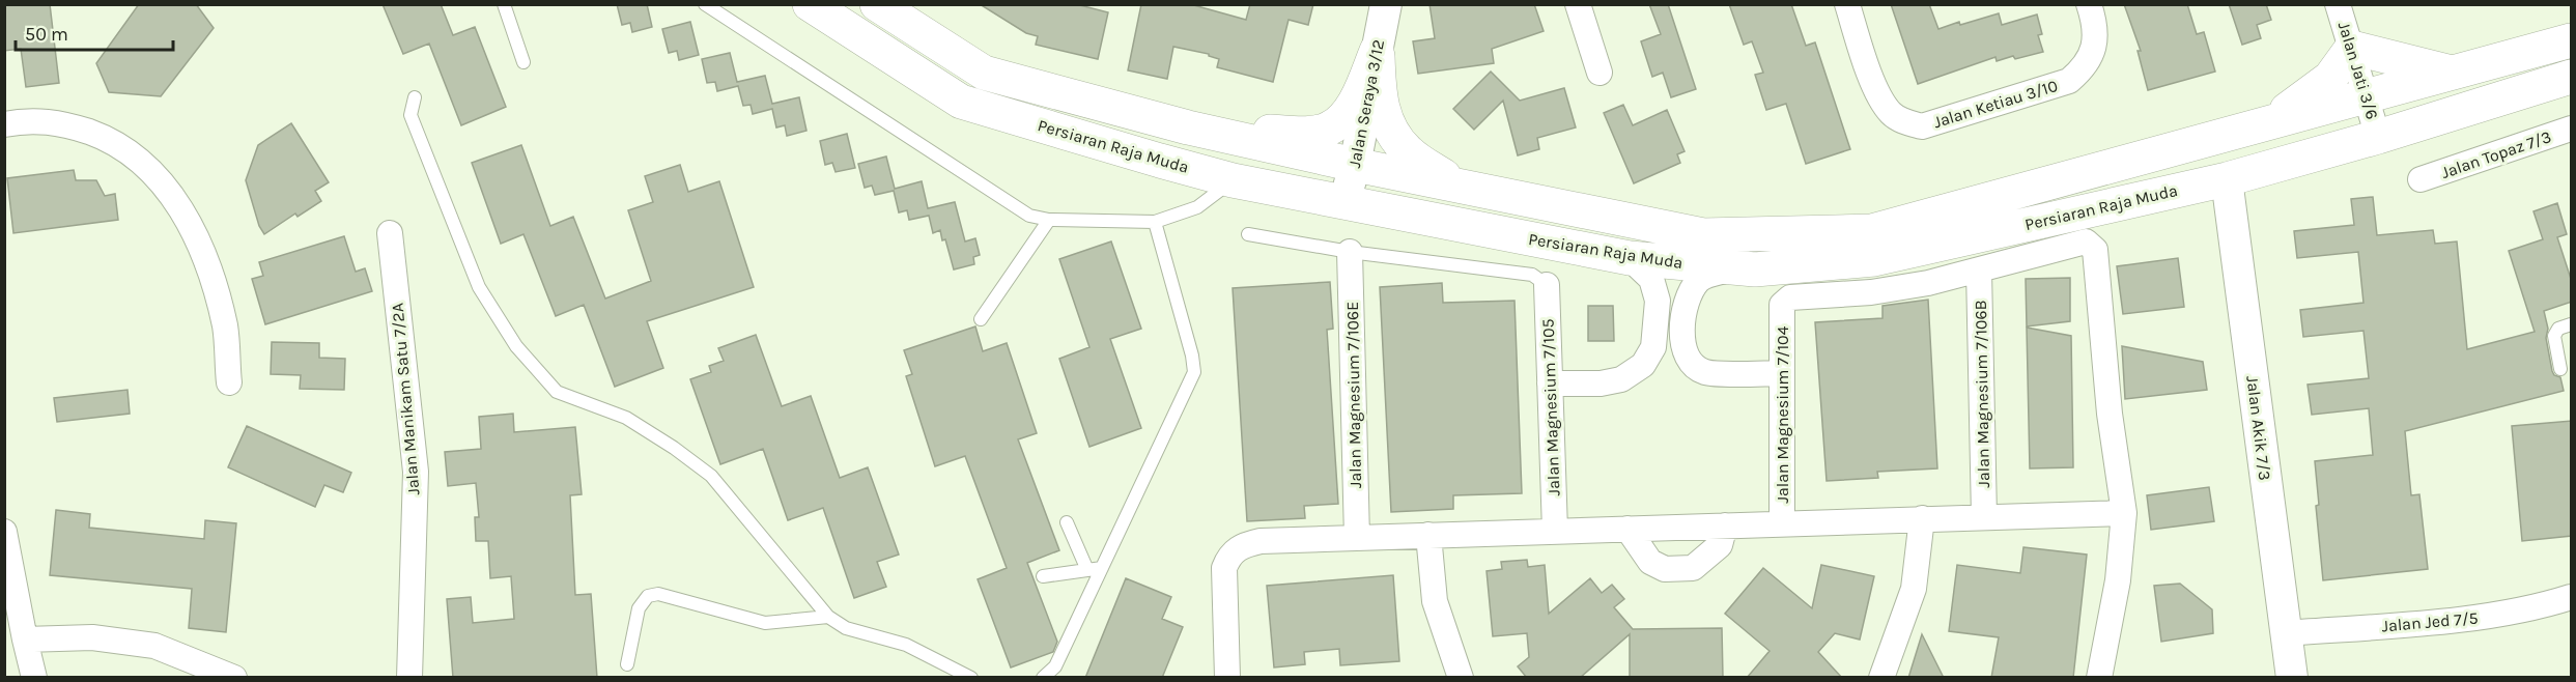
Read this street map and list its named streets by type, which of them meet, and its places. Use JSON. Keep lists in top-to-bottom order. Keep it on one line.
{"streets":{"main road":["Persiaran Raja Muda"],"street":["Jalan Jati 3/6","Jalan Seraya 3/12","Jalan Ketiau 3/10","Jalan Topaz 7/3","Jalan Magnesium 7/106B","Jalan Magnesium 7/106E","Jalan Manikam Satu 7/2A","Jalan Magnesium 7/105","Jalan Magnesium 7/104","Jalan Akik 7/3","Jalan Jed 7/5"]},"crossings":[["Jalan Jati 3/6","Persiaran Raja Muda"],["Jalan Seraya 3/12","Persiaran Raja Muda"],["Persiaran Raja Muda","Jalan Akik 7/3"],["Jalan Magnesium 7/106B","Jalan Magnesium 7/104"],["Jalan Akik 7/3","Jalan Jed 7/5"]],"scale_bar":"50 m"}
